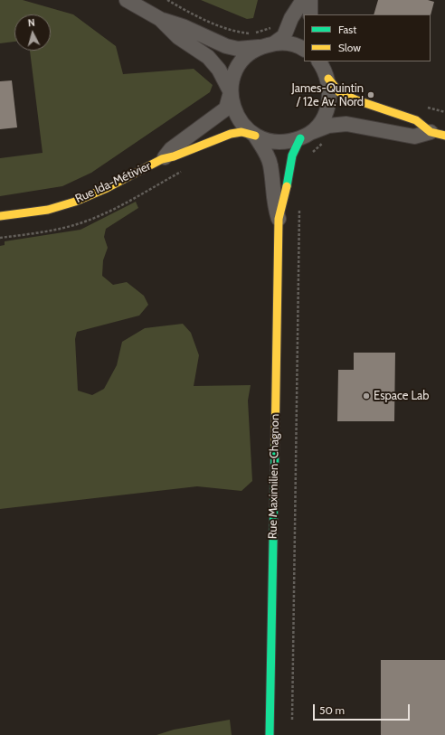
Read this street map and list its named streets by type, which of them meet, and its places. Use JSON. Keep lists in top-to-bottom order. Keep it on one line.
{"streets":{"street":["Rue Ida-Métivier","Rue Maximilien-Chagnon"]},"crossings":[["Rue Ida-Métivier","Rue Maximilien-Chagnon"]],"places":["James-Quintin / 12e Av. Nord","Espace Lab"],"legend":["Fast","Slow"],"scale_bar":"50 m","north":"top"}
